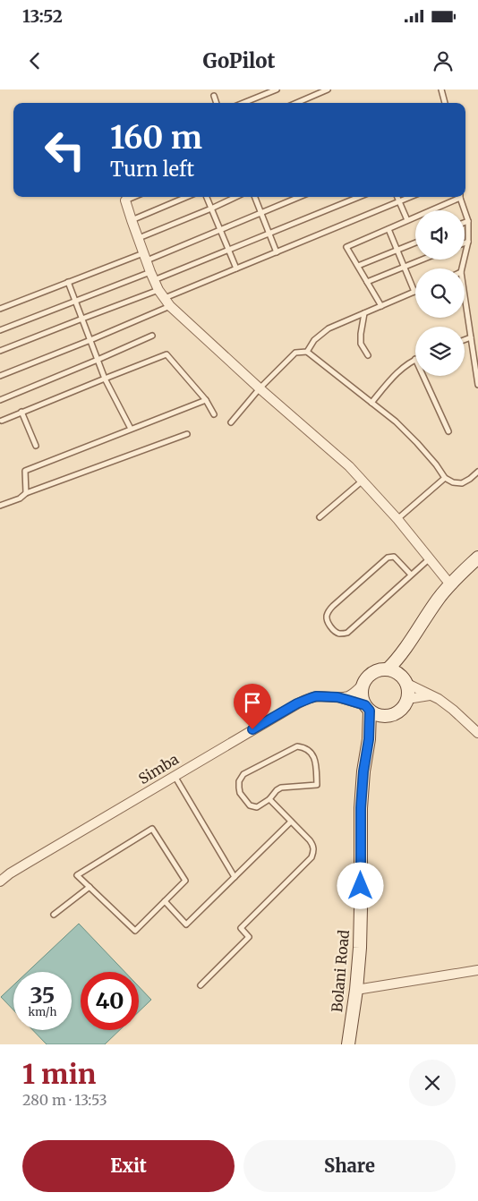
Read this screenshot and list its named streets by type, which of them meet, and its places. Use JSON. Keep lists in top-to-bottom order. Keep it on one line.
{"streets":{"street":["Simba","Bolani Road"]},"page":{"status":"13:52","header":"GoPilot","turn":["160 m","Turn left"],"speed":"35 km/h","limit":"40","heading":["1 min","280 m · 13:53"],"buttons":["Exit","Share"]}}
